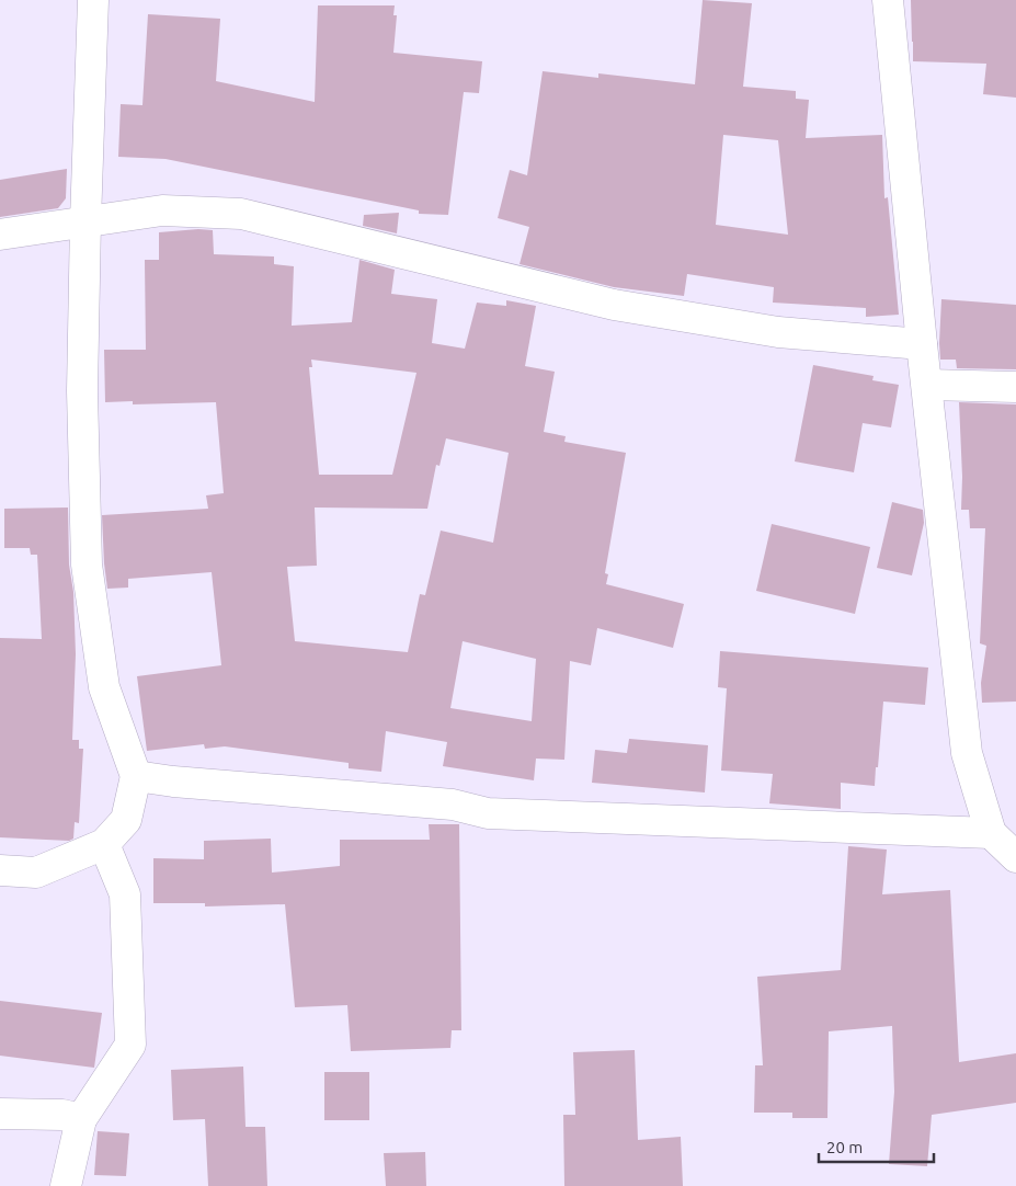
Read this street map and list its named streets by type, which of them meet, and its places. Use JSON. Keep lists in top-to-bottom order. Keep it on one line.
{"scale_bar":"20 m"}
